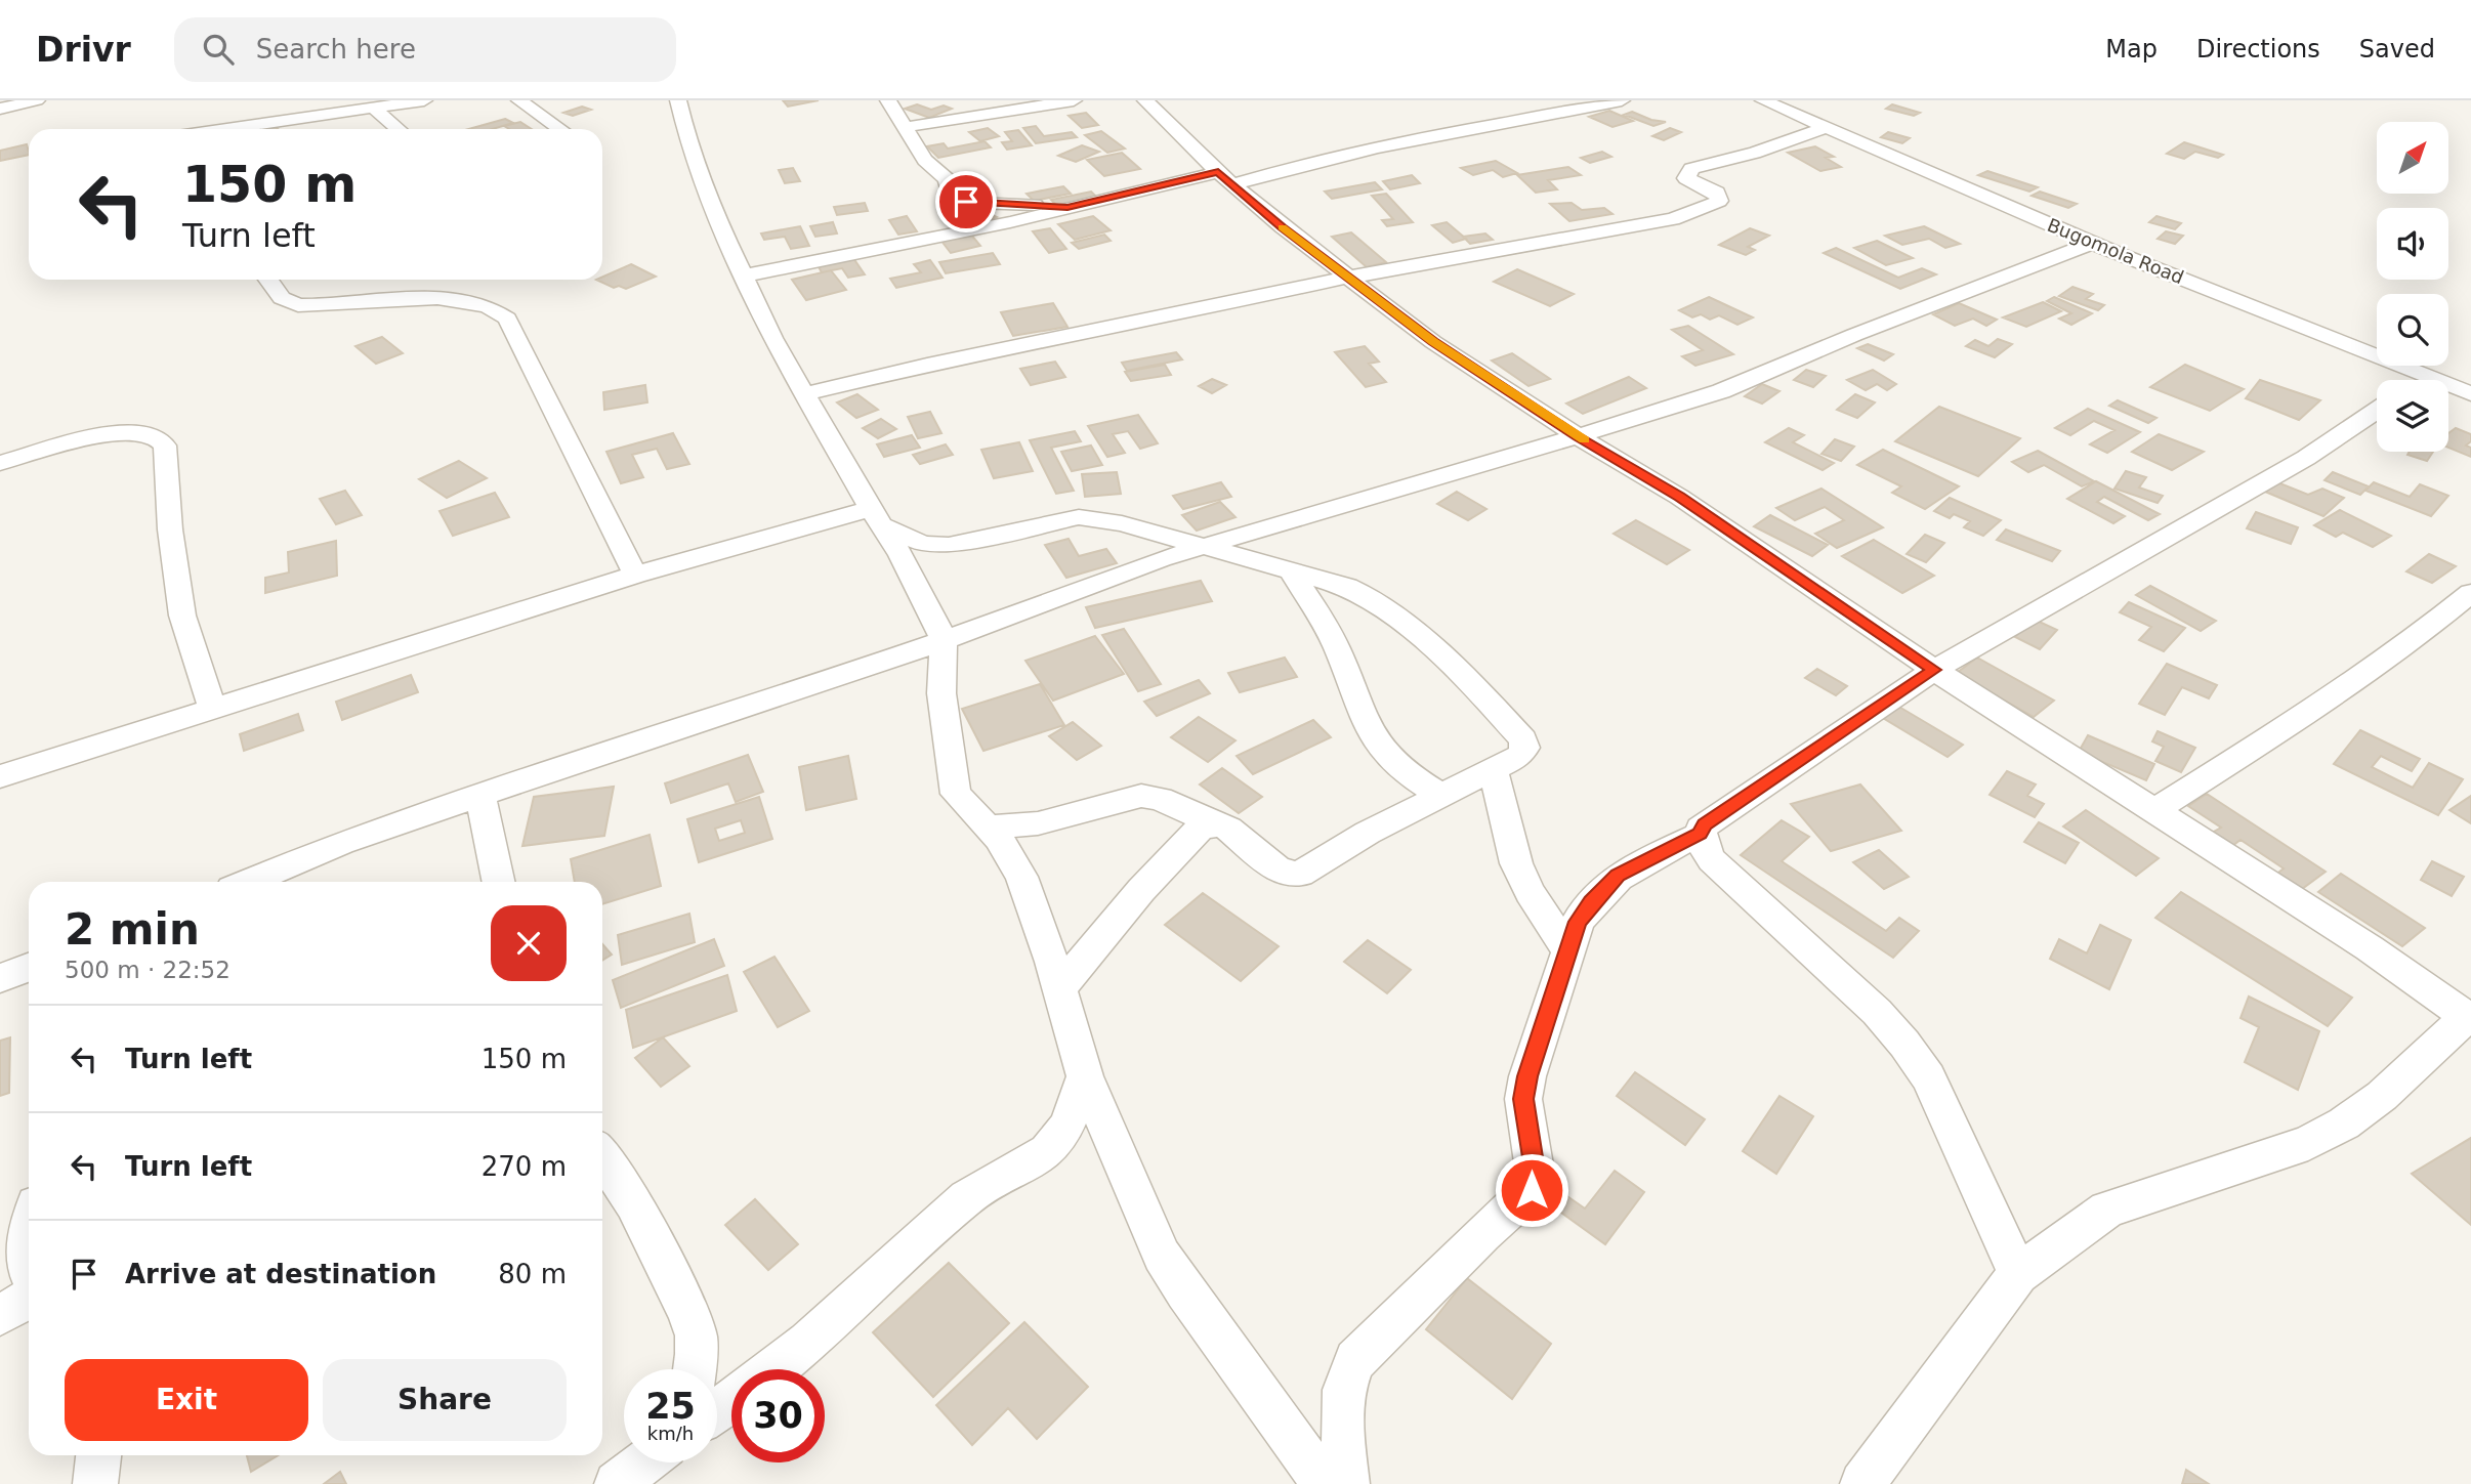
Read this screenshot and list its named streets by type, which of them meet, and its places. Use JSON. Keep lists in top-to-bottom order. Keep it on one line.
{"streets":{"street":["Bugomola Road"]},"north":"top right","page":{"header":"Drivr","search":"Search here","nav":["Map","Directions","Saved"],"turn":["150 m","Turn left"],"heading":["2 min","500 m · 22:52"],"list":[{"name":"Turn left","value":"150 m"},{"name":"Turn left","value":"270 m"},{"name":"Arrive at destination","value":"80 m"}],"buttons":["Exit","Share"],"speed":"25 km/h","limit":"30"}}
